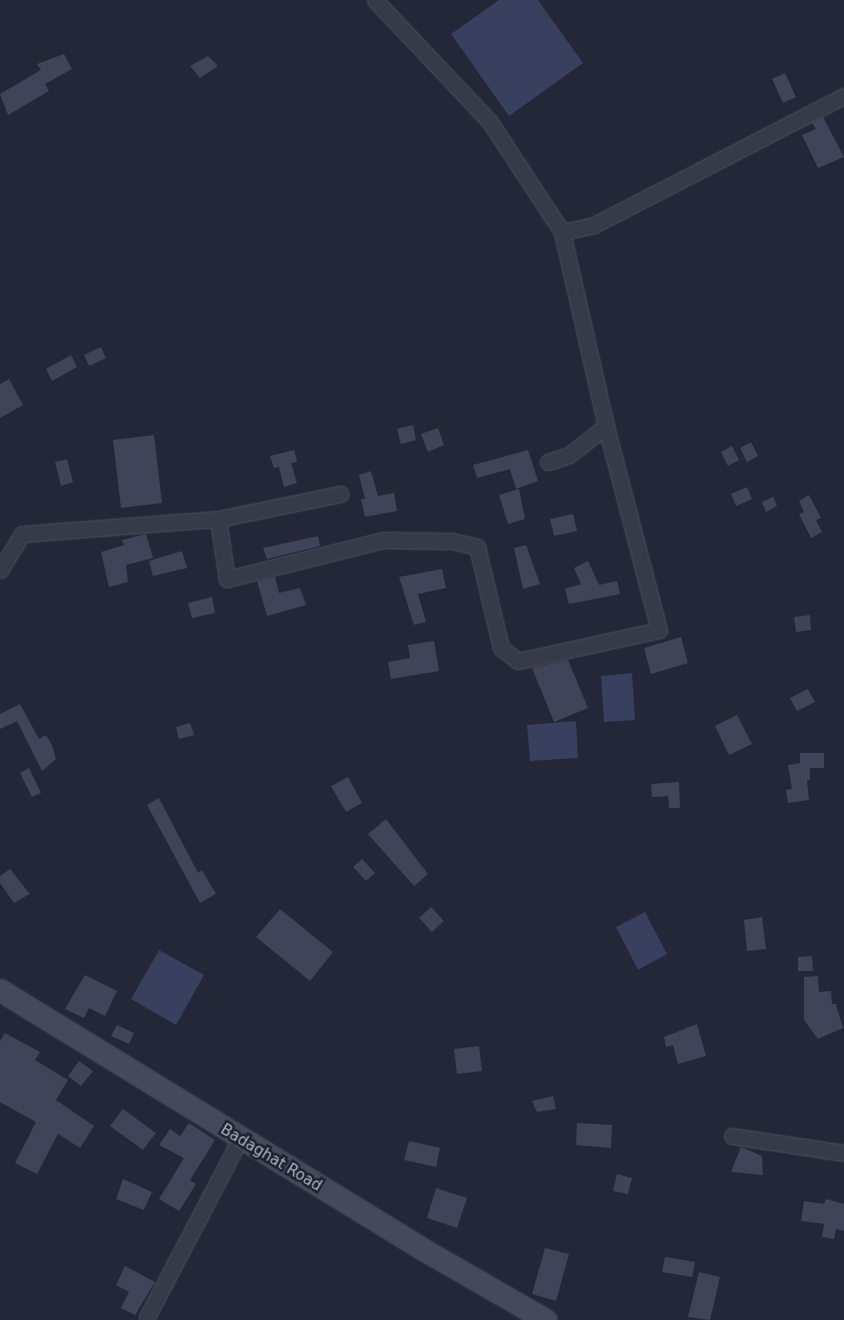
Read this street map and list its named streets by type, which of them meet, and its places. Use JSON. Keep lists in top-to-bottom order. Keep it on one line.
{"streets":{"main road":["Badaghat Road"]}}
